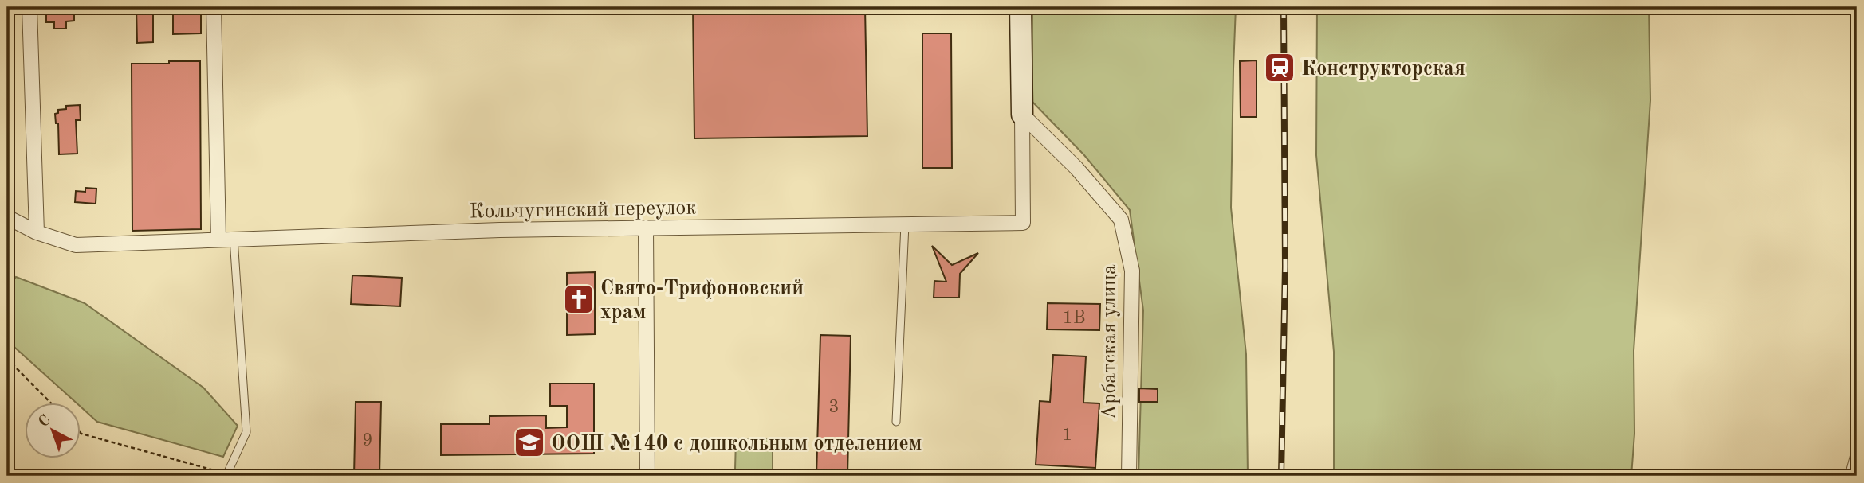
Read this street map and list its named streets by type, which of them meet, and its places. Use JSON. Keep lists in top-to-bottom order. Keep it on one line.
{"streets":{"street":["Кольчугинский переулок","Арбатская улица"]},"crossings":[["Кольчугинский переулок","Арбатская улица"]],"places":{"station":["Конструкторская"],"church":["Свято-Трифоновский храм"],"school or university":["ООШ №140 с дошкольным отделением"]},"house_numbers":["1В","3","1","9"],"north":"top left"}
